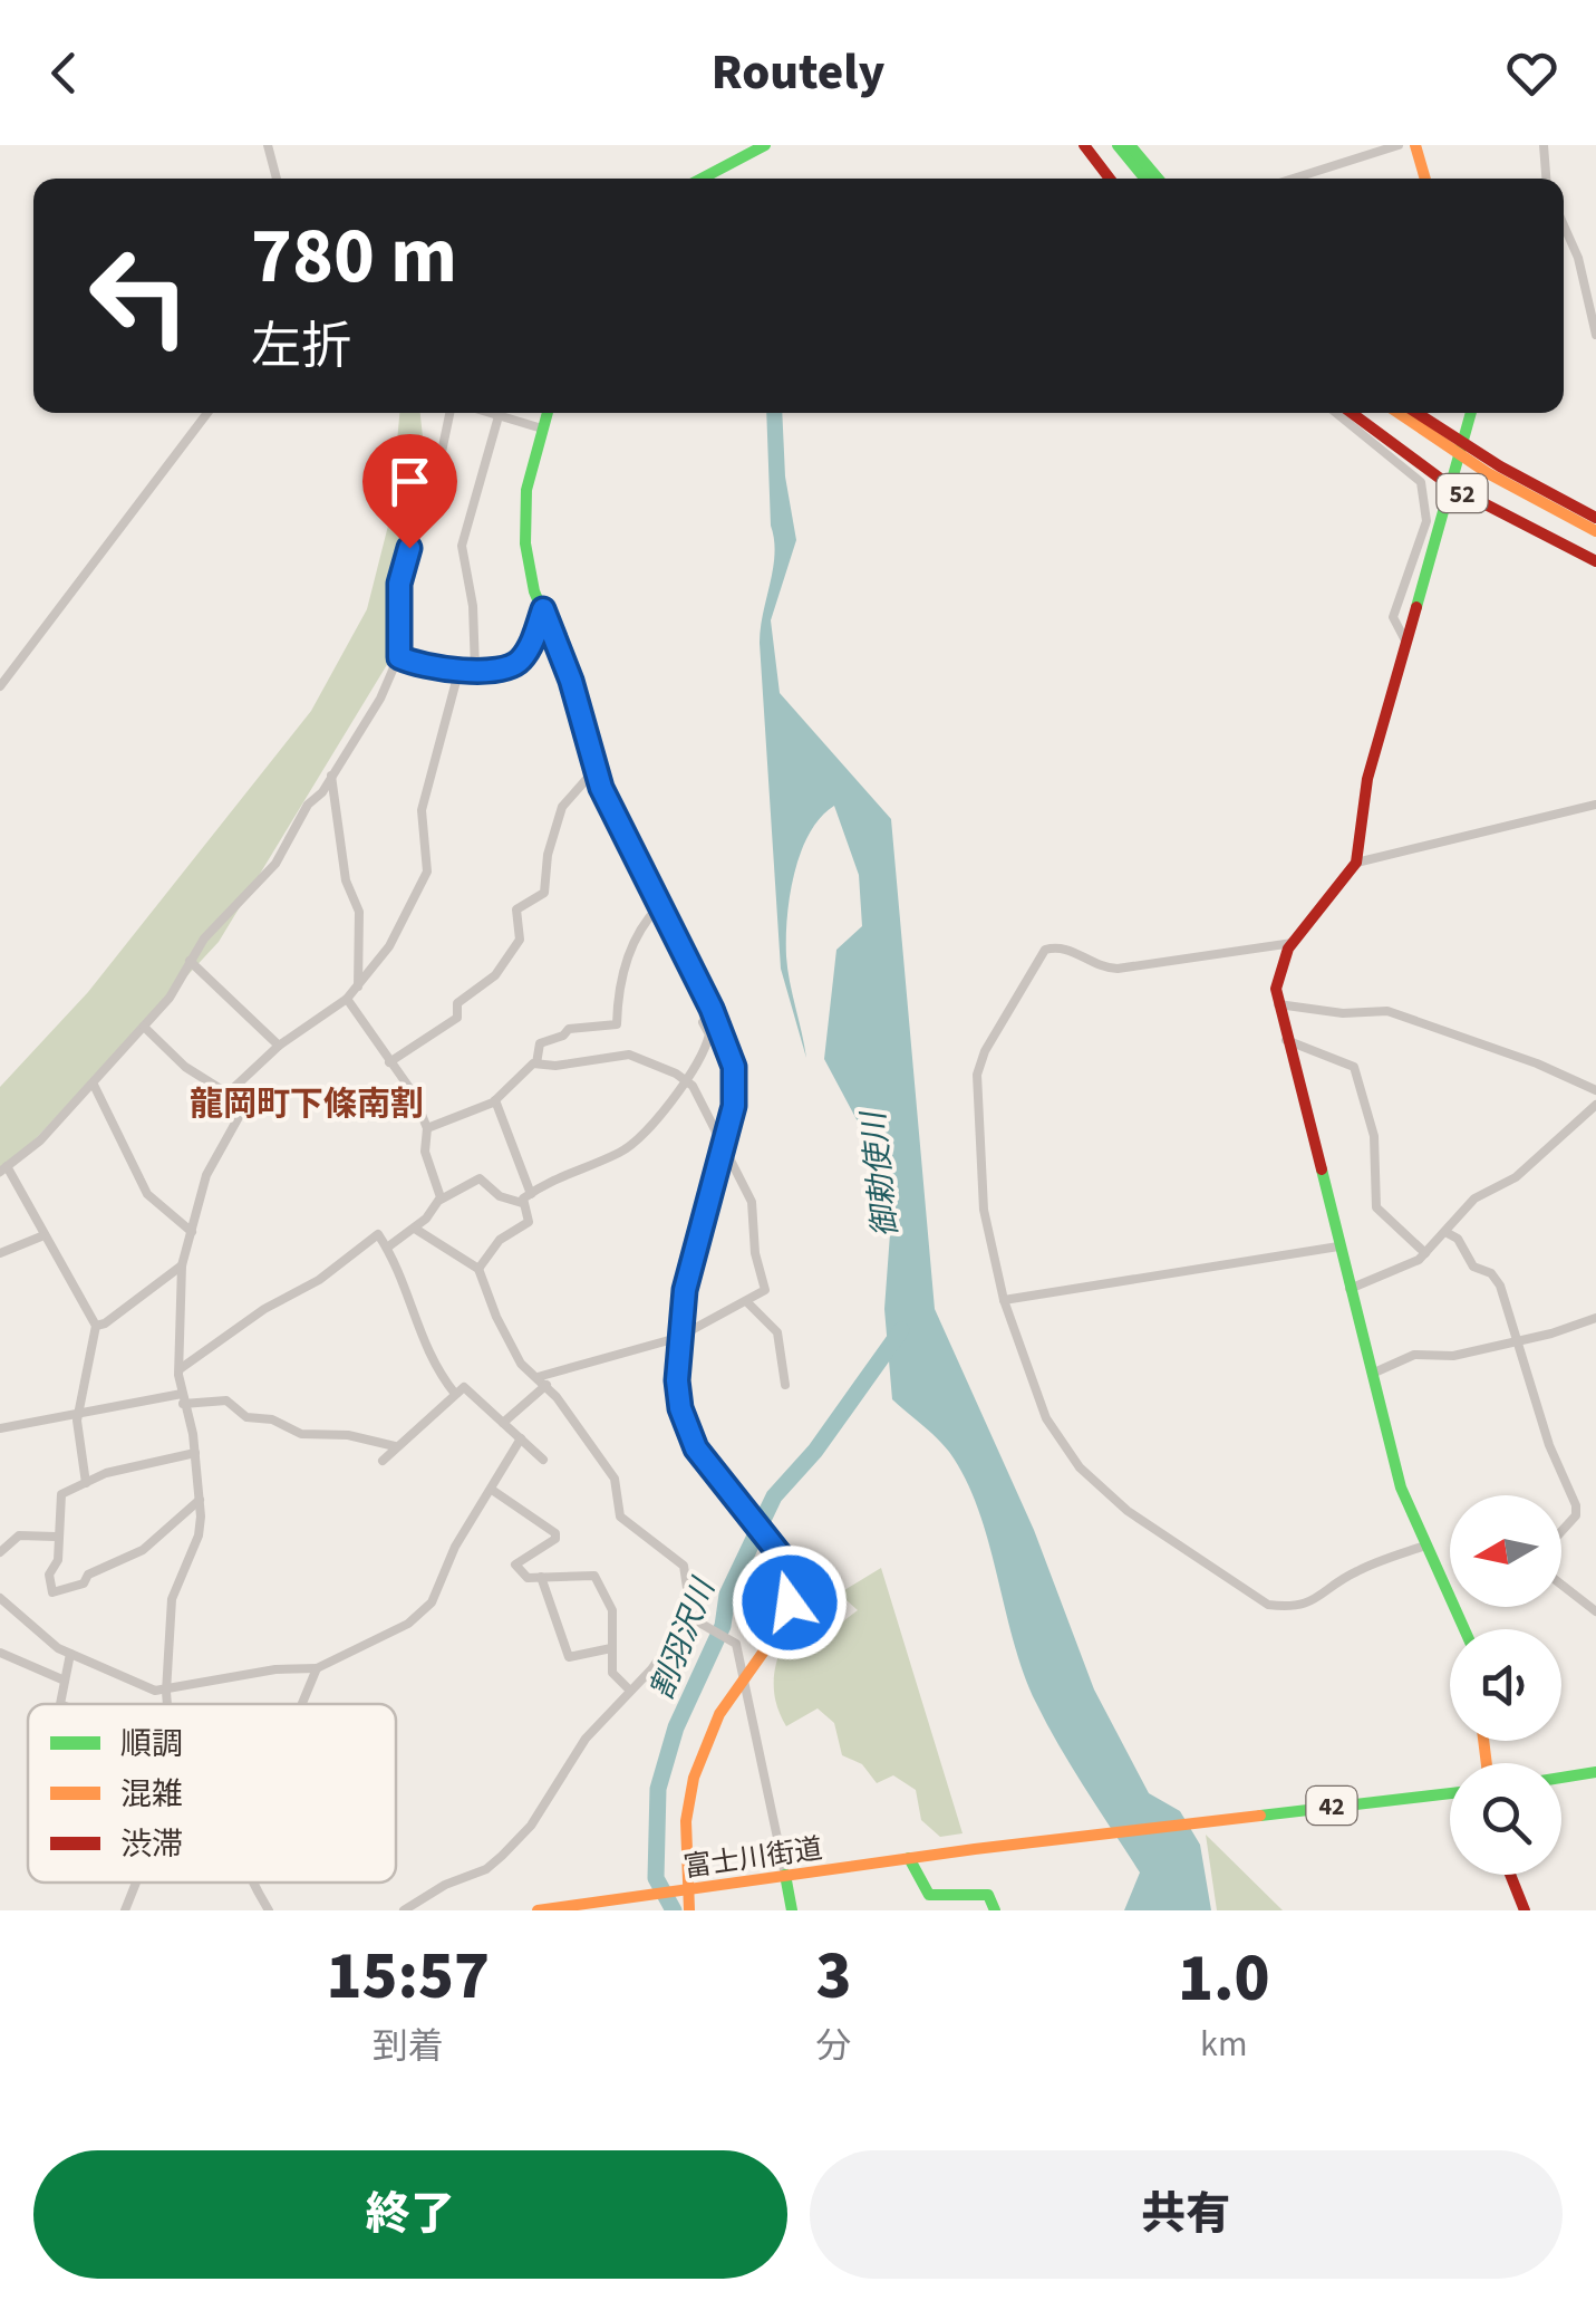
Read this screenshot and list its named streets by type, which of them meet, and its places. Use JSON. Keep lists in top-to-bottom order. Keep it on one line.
{"streets":{"main road":["52","42","富士川街道"]},"districts":["龍岡町下條南割"],"water":["御勅使川","割羽沢川"],"legend":["順調","混雑","渋滞"],"north":"left","page":{"header":"Routely","turn":["780 m","左折"],"eta":["15:57","到着","3","分","1.0","km"],"buttons":["終了","共有"]}}
